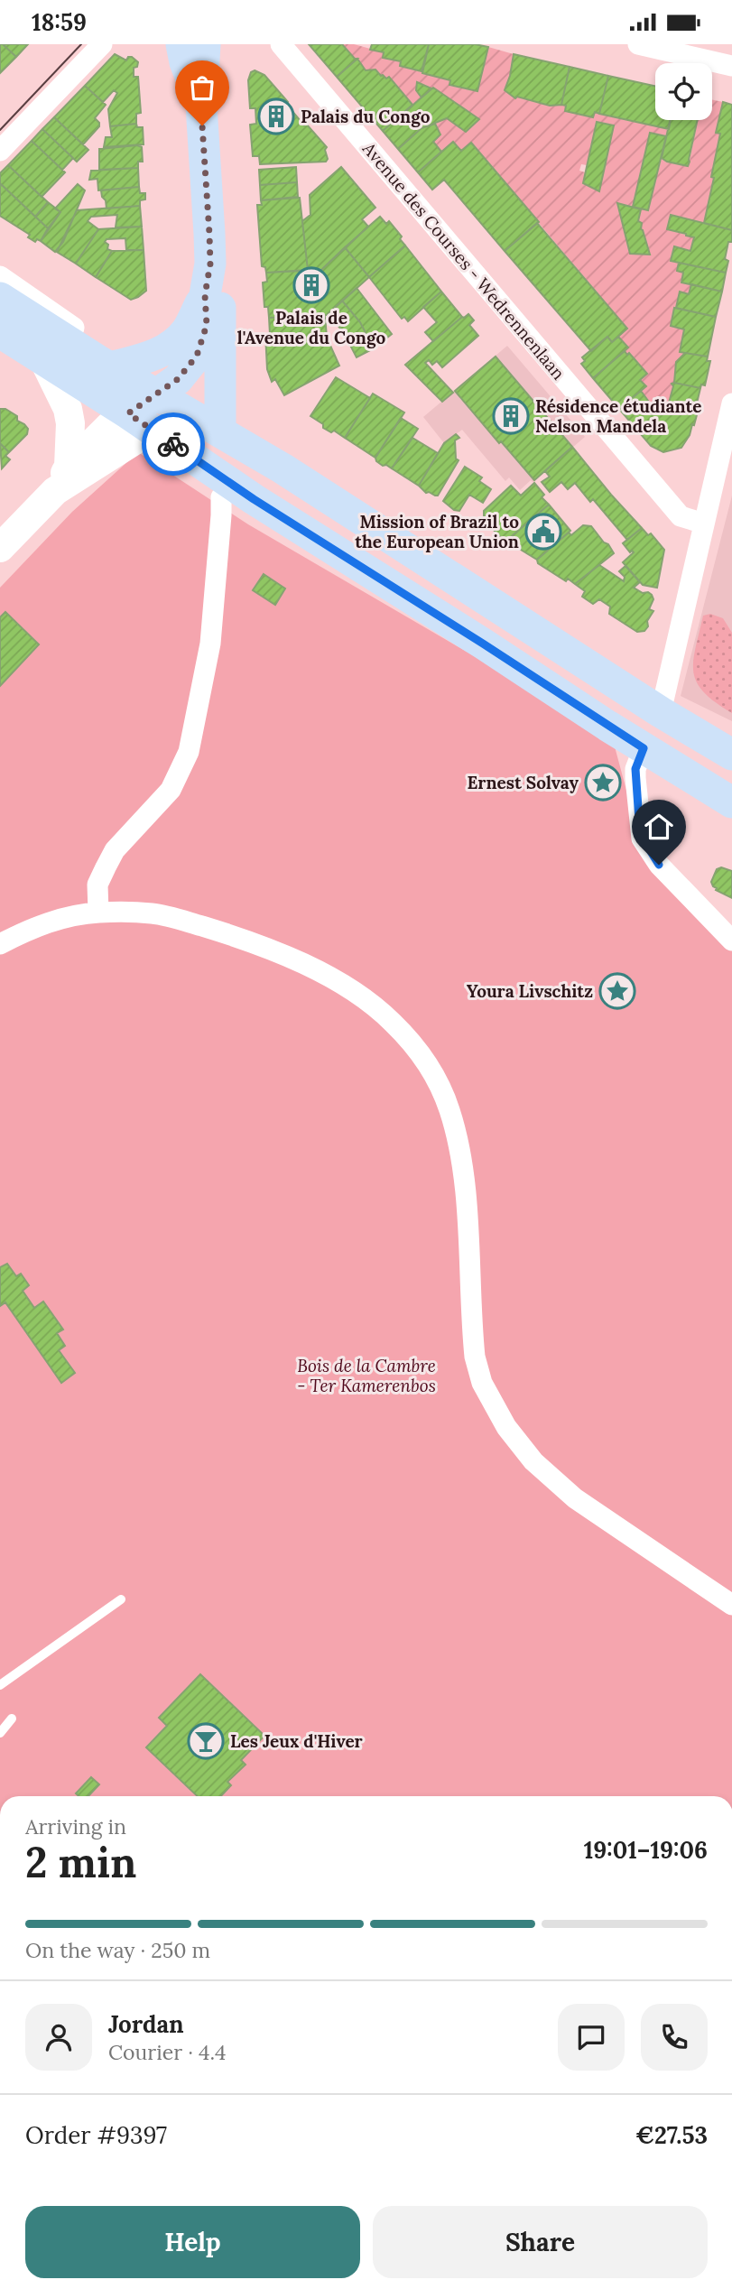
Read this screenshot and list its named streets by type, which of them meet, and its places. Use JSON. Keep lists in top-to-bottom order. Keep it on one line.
{"streets":{"street":["Avenue des Courses - Wedrennenlaan"]},"parks":["Bois de la Cambre - Ter Kamerenbos"],"places":{"building":["Palais du Congo","Palais de l'Avenue du Congo","Résidence étudiante Nelson Mandela"],"public building":["Mission of Brazil to the European Union"],"place":["Ernest Solvay","Youra Livschitz"],"bar":["Les Jeux d'Hiver"]},"page":{"status":"18:59","heading":["2 min","Arriving in","19:01–19:06"],"panel":["Jordan","Courier · 4.4","Order #9397","€27.53"],"bar":"On the way · 250 m","buttons":["Help","Share"]}}
